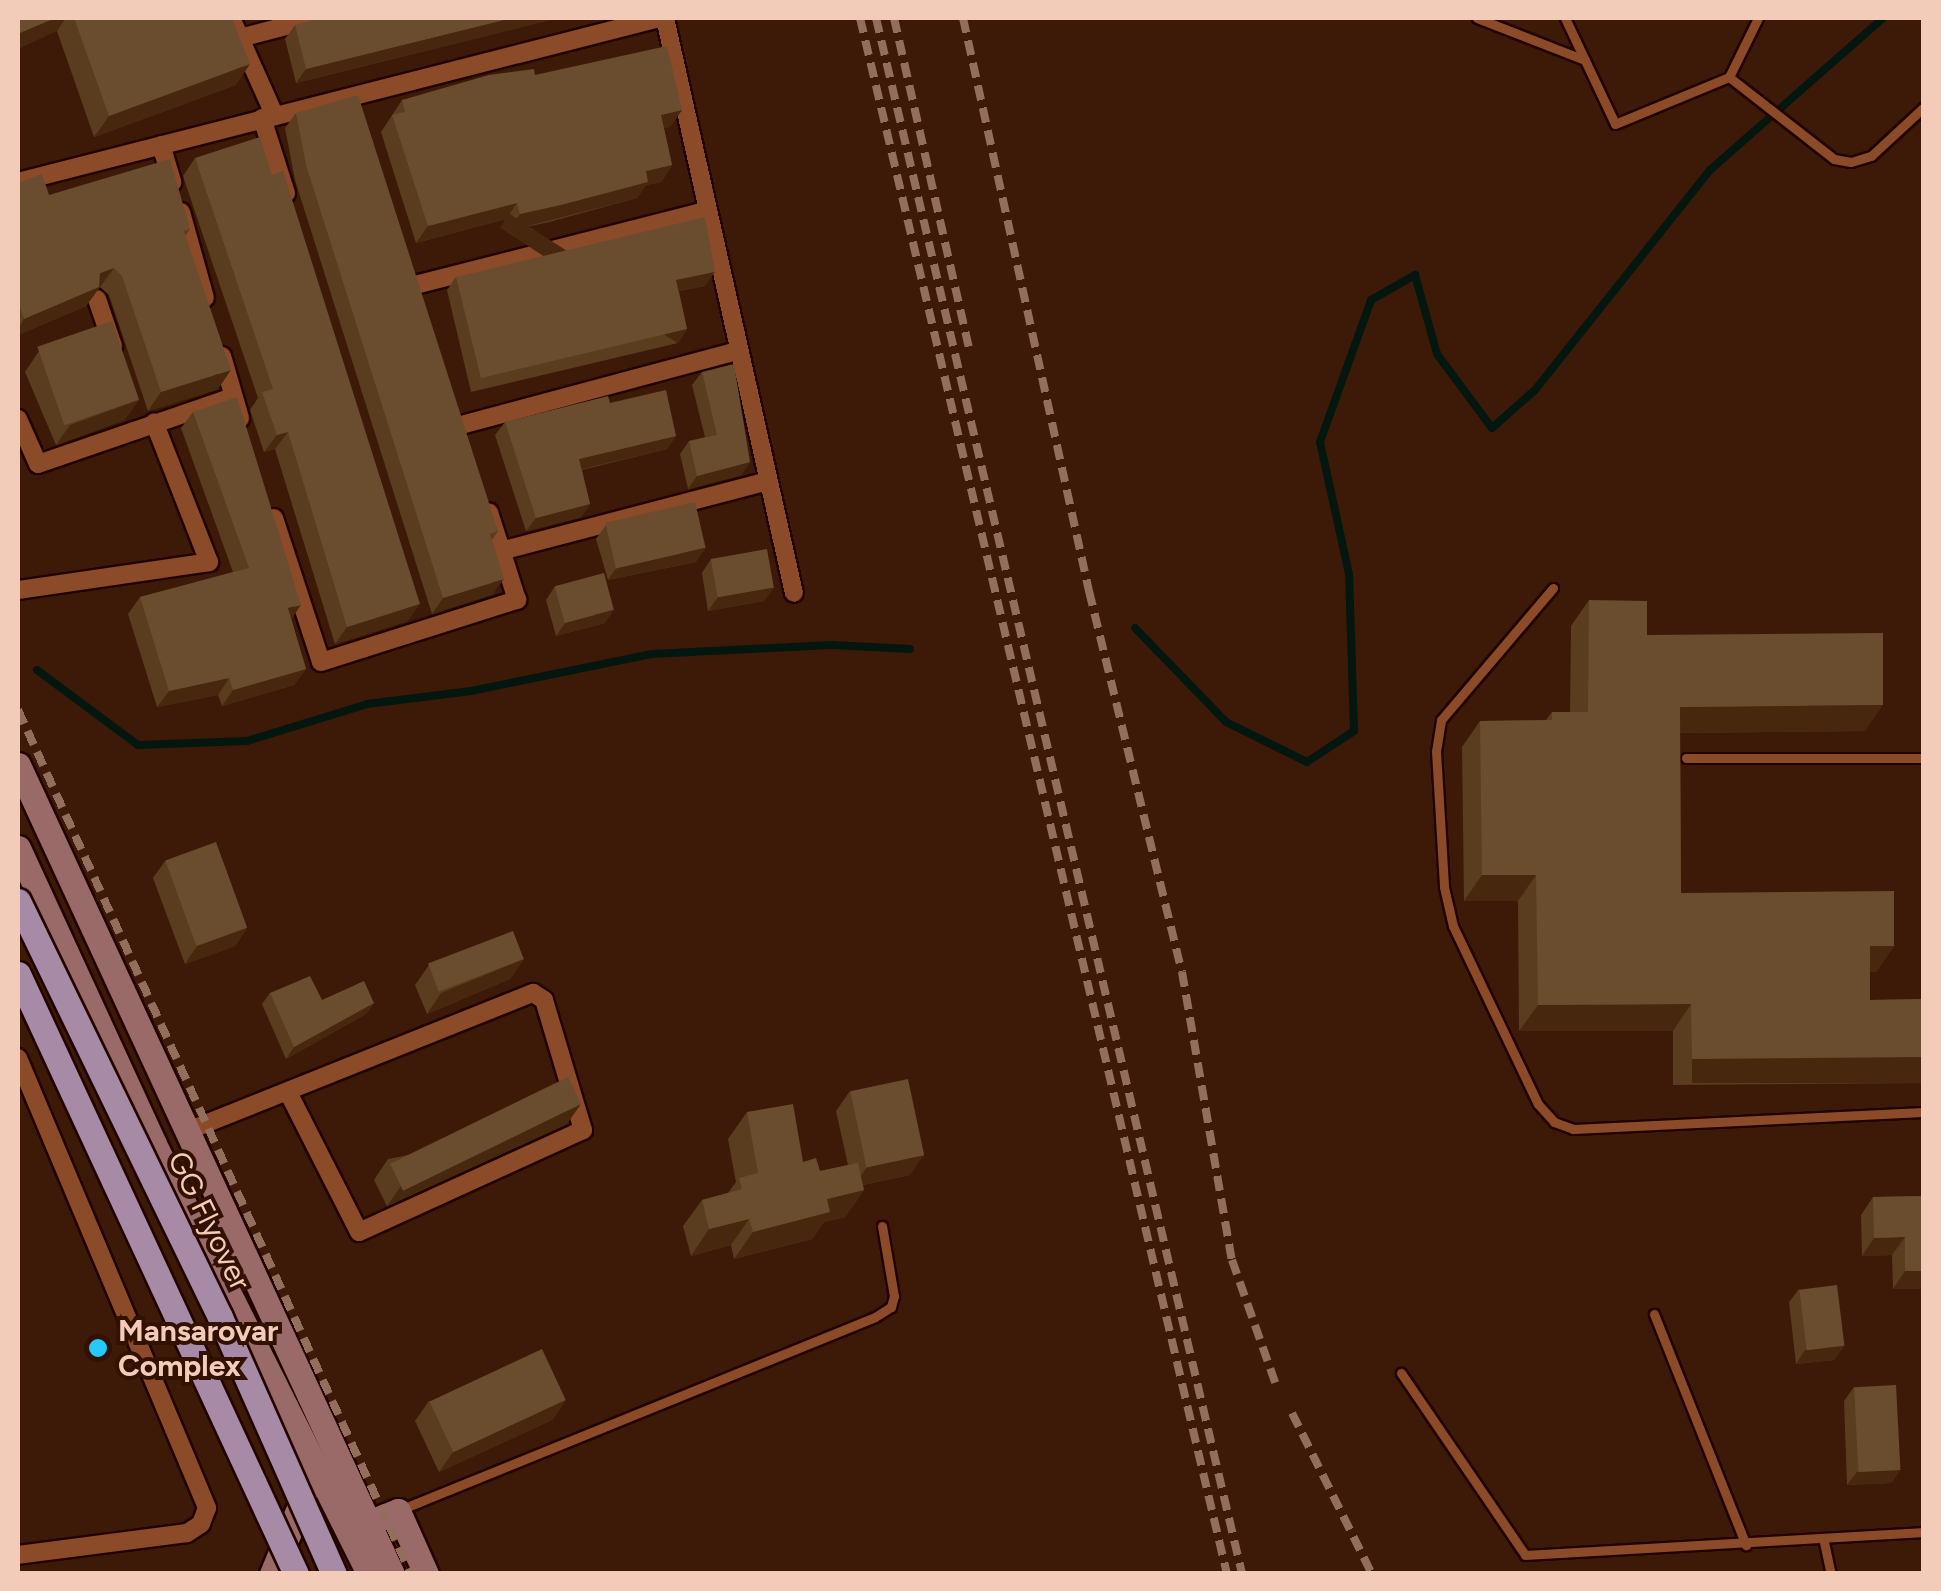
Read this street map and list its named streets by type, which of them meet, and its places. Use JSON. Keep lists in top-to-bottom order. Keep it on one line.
{"streets":{"main road":["GG Flyover"]},"places":["Mansarovar Complex"]}
